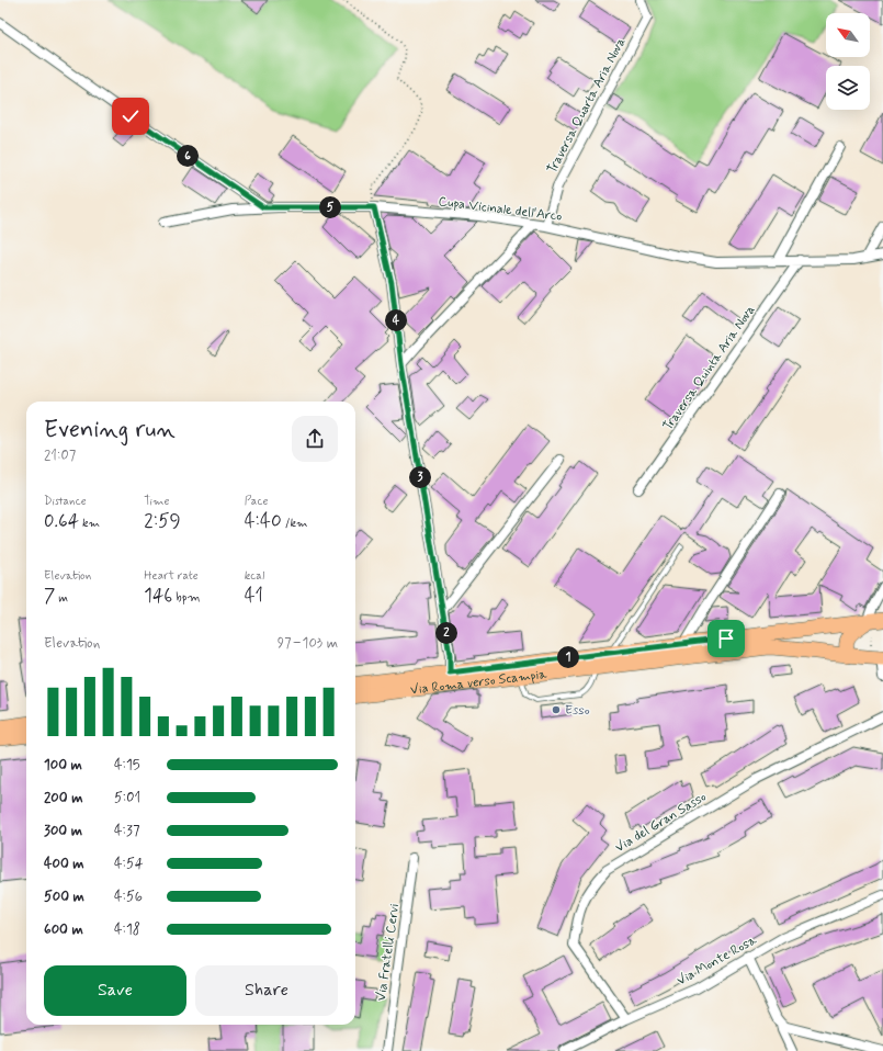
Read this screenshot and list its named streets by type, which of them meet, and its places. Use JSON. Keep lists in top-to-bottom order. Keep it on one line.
{"streets":{"main road":["Via Roma verso Scampia"],"street":["Traversa Quarta Aria Nova","Cupa Vicinale dell'Arco","Traversa Quinta Aria Nova","Via del Gran Sasso","Via Fratelli Cervi","Via Monte Rosa"]},"crossings":[["Traversa Quarta Aria Nova","Cupa Vicinale dell'Arco"],["Cupa Vicinale dell'Arco","Traversa Quinta Aria Nova"],["Via del Gran Sasso","Via Monte Rosa"]],"places":["Esso"],"north":"top left","page":{"pins":["6","5","4","3","2","1"],"heading":["Evening run","21:07"],"stats":[["Distance","0.64 km"],["Time","2:59"],["Pace","4:40 /km"],["Elevation","7 m"],["Heart rate","146 bpm"],["kcal","41"]],"chart":["Elevation","97–103 m"],"list":[{"name":"100 m","note":"4:15"},{"name":"200 m","note":"5:01"},{"name":"300 m","note":"4:37"},{"name":"400 m","note":"4:54"},{"name":"500 m","note":"4:56"},{"name":"600 m","note":"4:18"}],"buttons":["Save","Share"]}}
